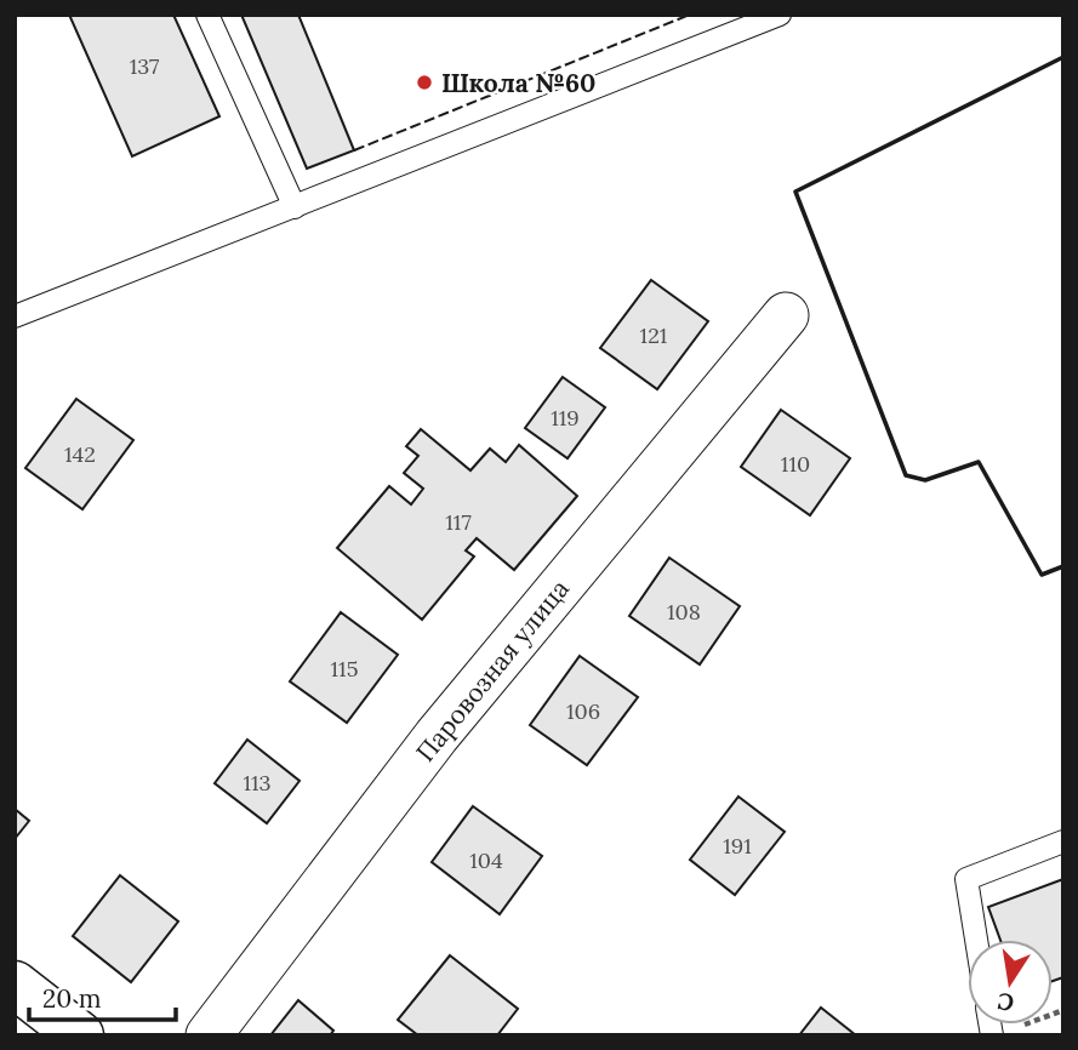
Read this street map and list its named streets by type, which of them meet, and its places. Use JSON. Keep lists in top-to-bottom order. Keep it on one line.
{"streets":{"street":["Паровозная улица"]},"places":["Школа №60"],"house_numbers":["137","121","119","142","110","117","108","115","106","113","191","104"],"scale_bar":"20 m","north":"bottom"}
